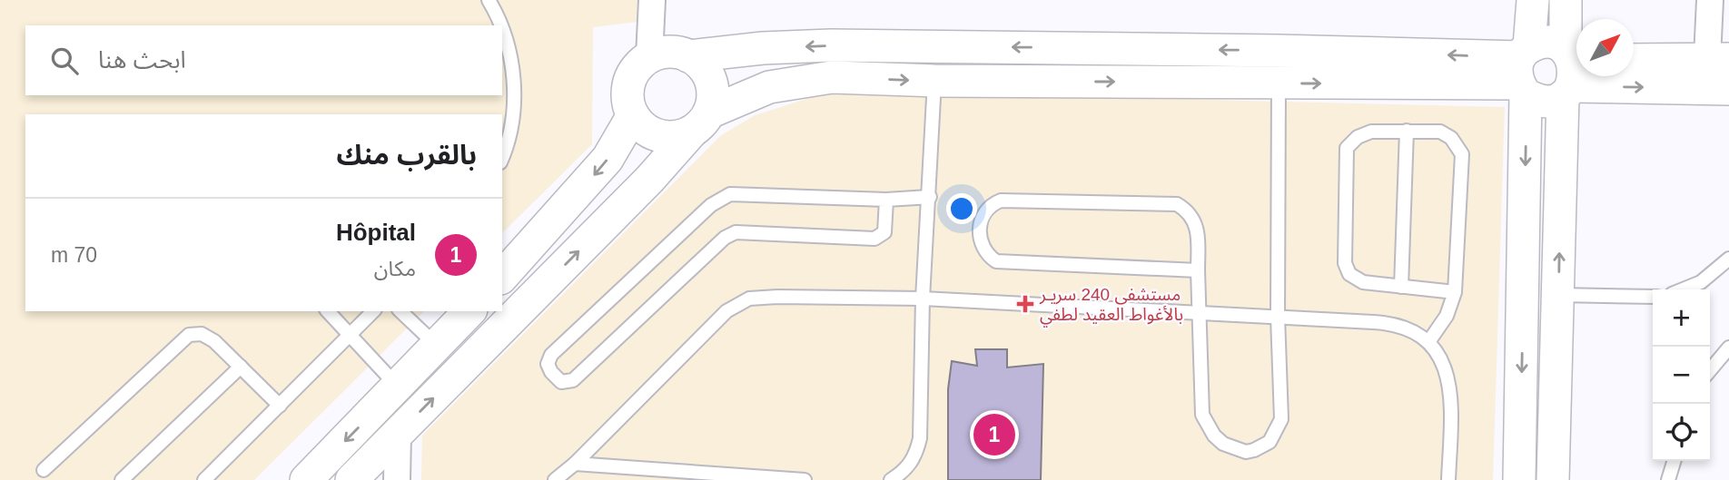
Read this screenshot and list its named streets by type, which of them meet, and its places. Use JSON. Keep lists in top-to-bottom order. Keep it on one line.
{"places":{"health":["مستشفى 240 سريـر بالأغواط العقيد لطفي"]},"north":"top right","page":{"search":"ابحث هنا","heading":"بالقرب منك","list":[{"mark":"1","name":"Hôpital","note":"مكان","value":"70 m"}],"map_buttons":["+","−"],"pins":"1"}}
